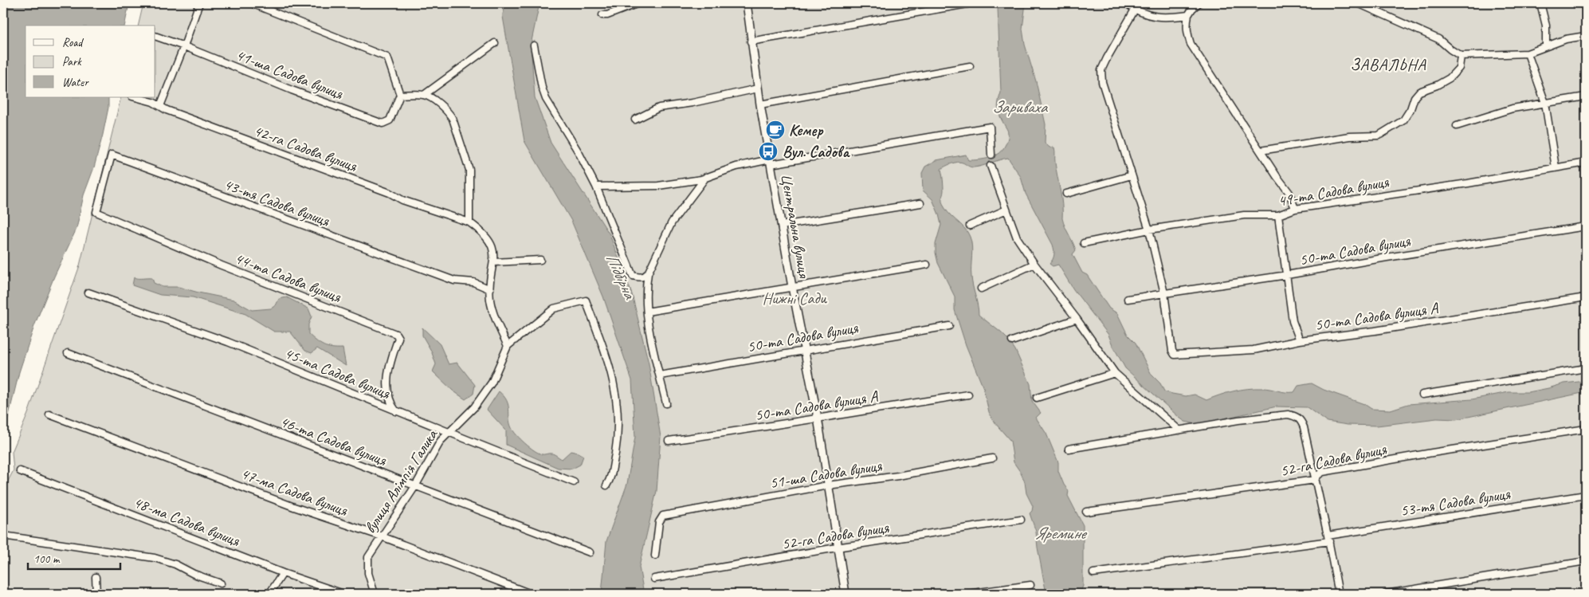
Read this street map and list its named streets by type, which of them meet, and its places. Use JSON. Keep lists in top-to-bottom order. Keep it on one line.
{"streets":{"street":["41-ша Садова вулиця","42-га Садова вулиця","49-та Садова вулиця","43-тя Садова вулиця","Центральна вулиця","50-та Садова вулиця","44-та Садова вулиця","50-та Садова вулиця А","45-та Садова вулиця","46-та Садова вулиця","52-га Садова вулиця","51-ша Садова вулиця","вулиця Алімпія Галика","47-ма Садова вулиця","53-тя Садова вулиця","48-ма Садова вулиця"]},"crossings":[["43-тя Садова вулиця","44-та Садова вулиця"],["Центральна вулиця","50-та Садова вулиця"],["Центральна вулиця","50-та Садова вулиця А"],["Центральна вулиця","52-га Садова вулиця"],["Центральна вулиця","51-ша Садова вулиця"],["50-та Садова вулиця","50-та Садова вулиця А"],["44-та Садова вулиця","45-та Садова вулиця"],["45-та Садова вулиця","вулиця Алімпія Галика"],["46-та Садова вулиця","вулиця Алімпія Галика"],["вулиця Алімпія Галика","47-ма Садова вулиця"]],"districts":["ЗАВАЛЬНА"],"water":["Зариваха","Підбірна","Яремине"],"parks":["Нижні Сади"],"places":{"cafe":["Кемер"],"bus stop":["Вул. Садова"]},"legend":["Road","Park","Water"],"scale_bar":"100 m"}
